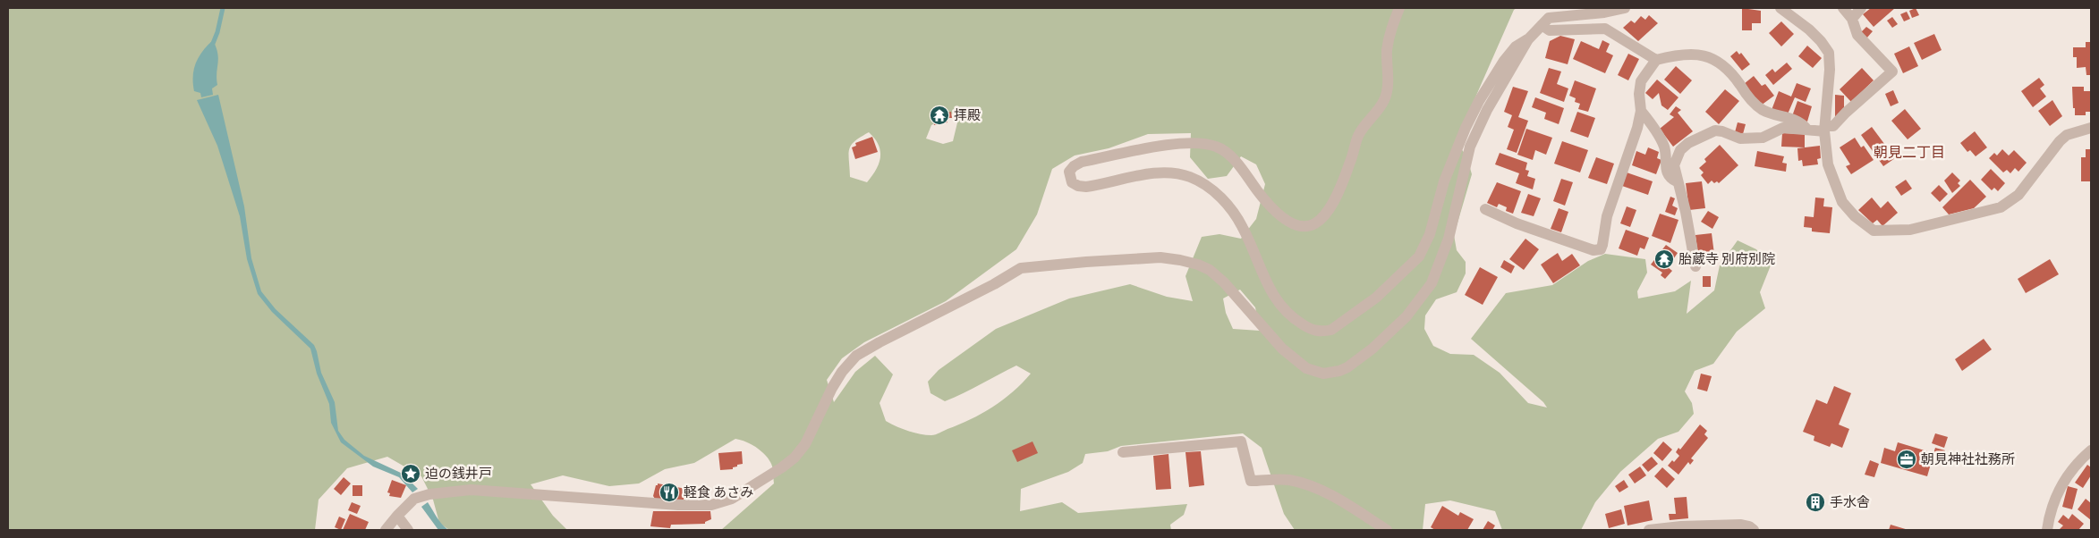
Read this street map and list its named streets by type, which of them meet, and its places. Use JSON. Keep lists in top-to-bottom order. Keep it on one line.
{"districts":["朝見二丁目"],"places":{"temple":["拝殿","胎蔵寺 別府別院"],"office":["朝見神社社務所"],"place":["迫の銭井戸"],"restaurant":["軽食 あさみ"],"building":["手水舎"]}}
